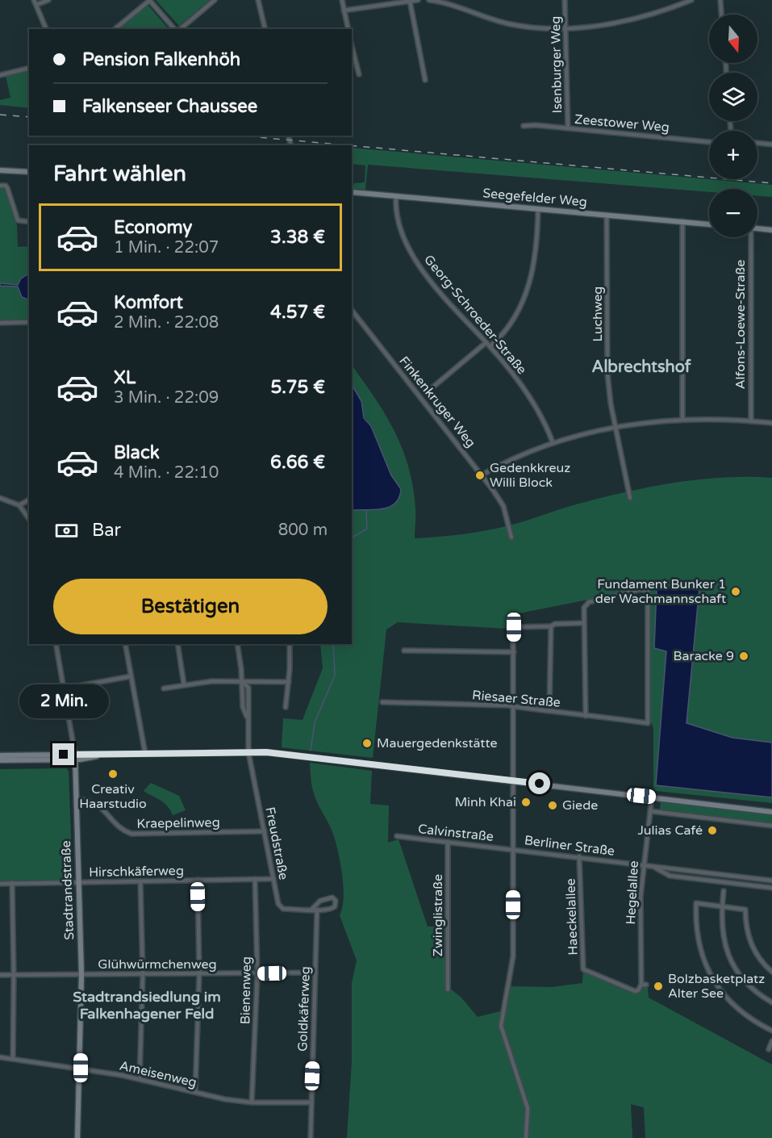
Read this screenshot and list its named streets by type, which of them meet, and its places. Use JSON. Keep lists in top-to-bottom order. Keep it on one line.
{"streets":{"main road":["Seegefelder Weg","Stadtrandstraße"],"street":["Isenburger Weg","Zeestower Weg","Luchweg","Georg-Schroeder-Straße","Alfons-Loewe-Straße","Finkenkruger Weg","Riesaer Straße","Kraepelinweg","Calvinstraße","Freudstraße","Berliner Straße","Hirschkäferweg","Hegelallee","Zwinglistraße","Haeckelallee","Glühwürmchenweg","Bienenweg","Goldkäferweg","Ameisenweg"]},"crossings":[["Isenburger Weg","Zeestower Weg"],["Seegefelder Weg","Luchweg"],["Seegefelder Weg","Georg-Schroeder-Straße"],["Kraepelinweg","Freudstraße"],["Kraepelinweg","Stadtrandstraße"],["Calvinstraße","Berliner Straße"],["Calvinstraße","Zwinglistraße"],["Freudstraße","Hirschkäferweg"],["Freudstraße","Goldkäferweg"],["Berliner Straße","Hegelallee"],["Berliner Straße","Haeckelallee"],["Hirschkäferweg","Stadtrandstraße"],["Hirschkäferweg","Bienenweg"],["Stadtrandstraße","Glühwürmchenweg"],["Stadtrandstraße","Ameisenweg"],["Hegelallee","Haeckelallee"],["Glühwürmchenweg","Bienenweg"],["Glühwürmchenweg","Goldkäferweg"],["Bienenweg","Ameisenweg"],["Goldkäferweg","Ameisenweg"]],"districts":["Albrechtshof","Stadtrandsiedlung im Falkenhagener Feld"],"places":["Gedenkkreuz Willi Block","Fundament Bunker 1 der Wachmannschaft","Baracke 9","Mauergedenkstätte","Creativ Haarstudio","Minh Khai","Giede","Julias Café","Bolzbasketplatz Alter See"],"north":"bottom","page":{"map_buttons":["+","−"],"banner":["Pension Falkenhöh","Falkenseer Chaussee"],"heading":"Fahrt wählen","list":[{"name":"Economy","note":"1 Min. · 22:07","value":"3.38 €"},{"name":"Komfort","note":"2 Min. · 22:08","value":"4.57 €"},{"name":"XL","note":"3 Min. · 22:09","value":"5.75 €"},{"name":"Black","note":"4 Min. · 22:10","value":"6.66 €"}],"pay":["Bar","800 m"],"buttons":"Bestätigen","bubble":"2 Min."}}
